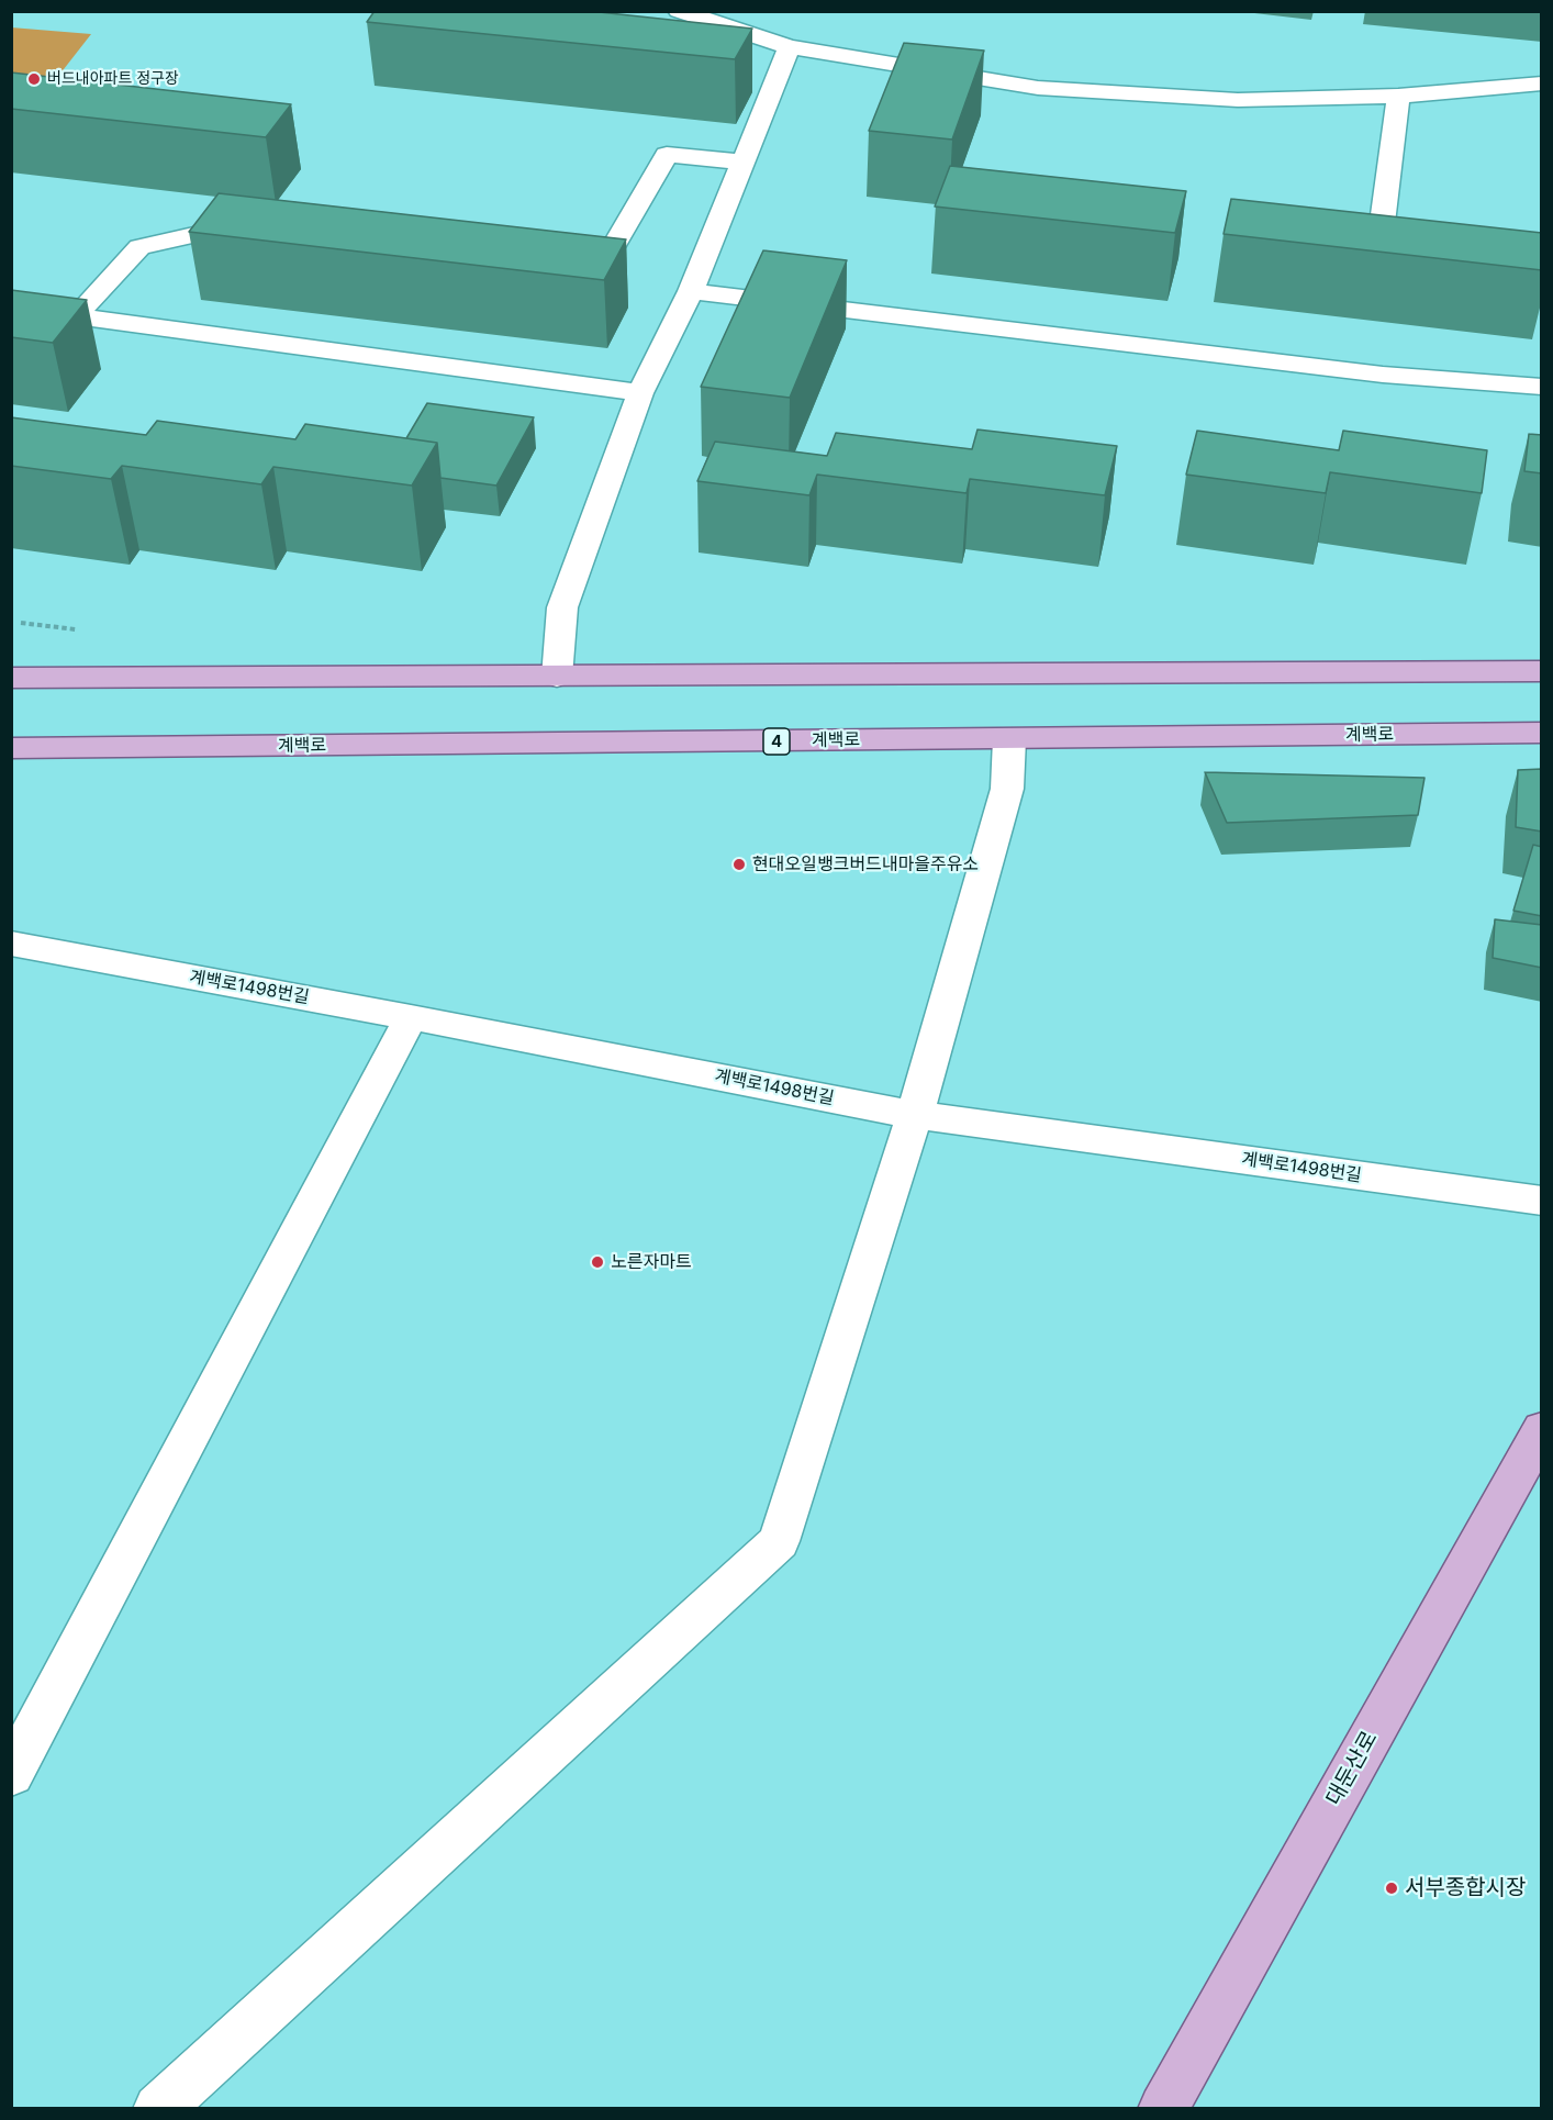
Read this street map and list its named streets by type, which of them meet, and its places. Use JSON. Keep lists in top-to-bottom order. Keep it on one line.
{"streets":{"main road":["계백로","4","대둔산로"],"street":["계백로1498번길"]},"places":["버드내아파트 정구장","현대오일뱅크버드내마을주유소","노른자마트","서부종합시장"]}
